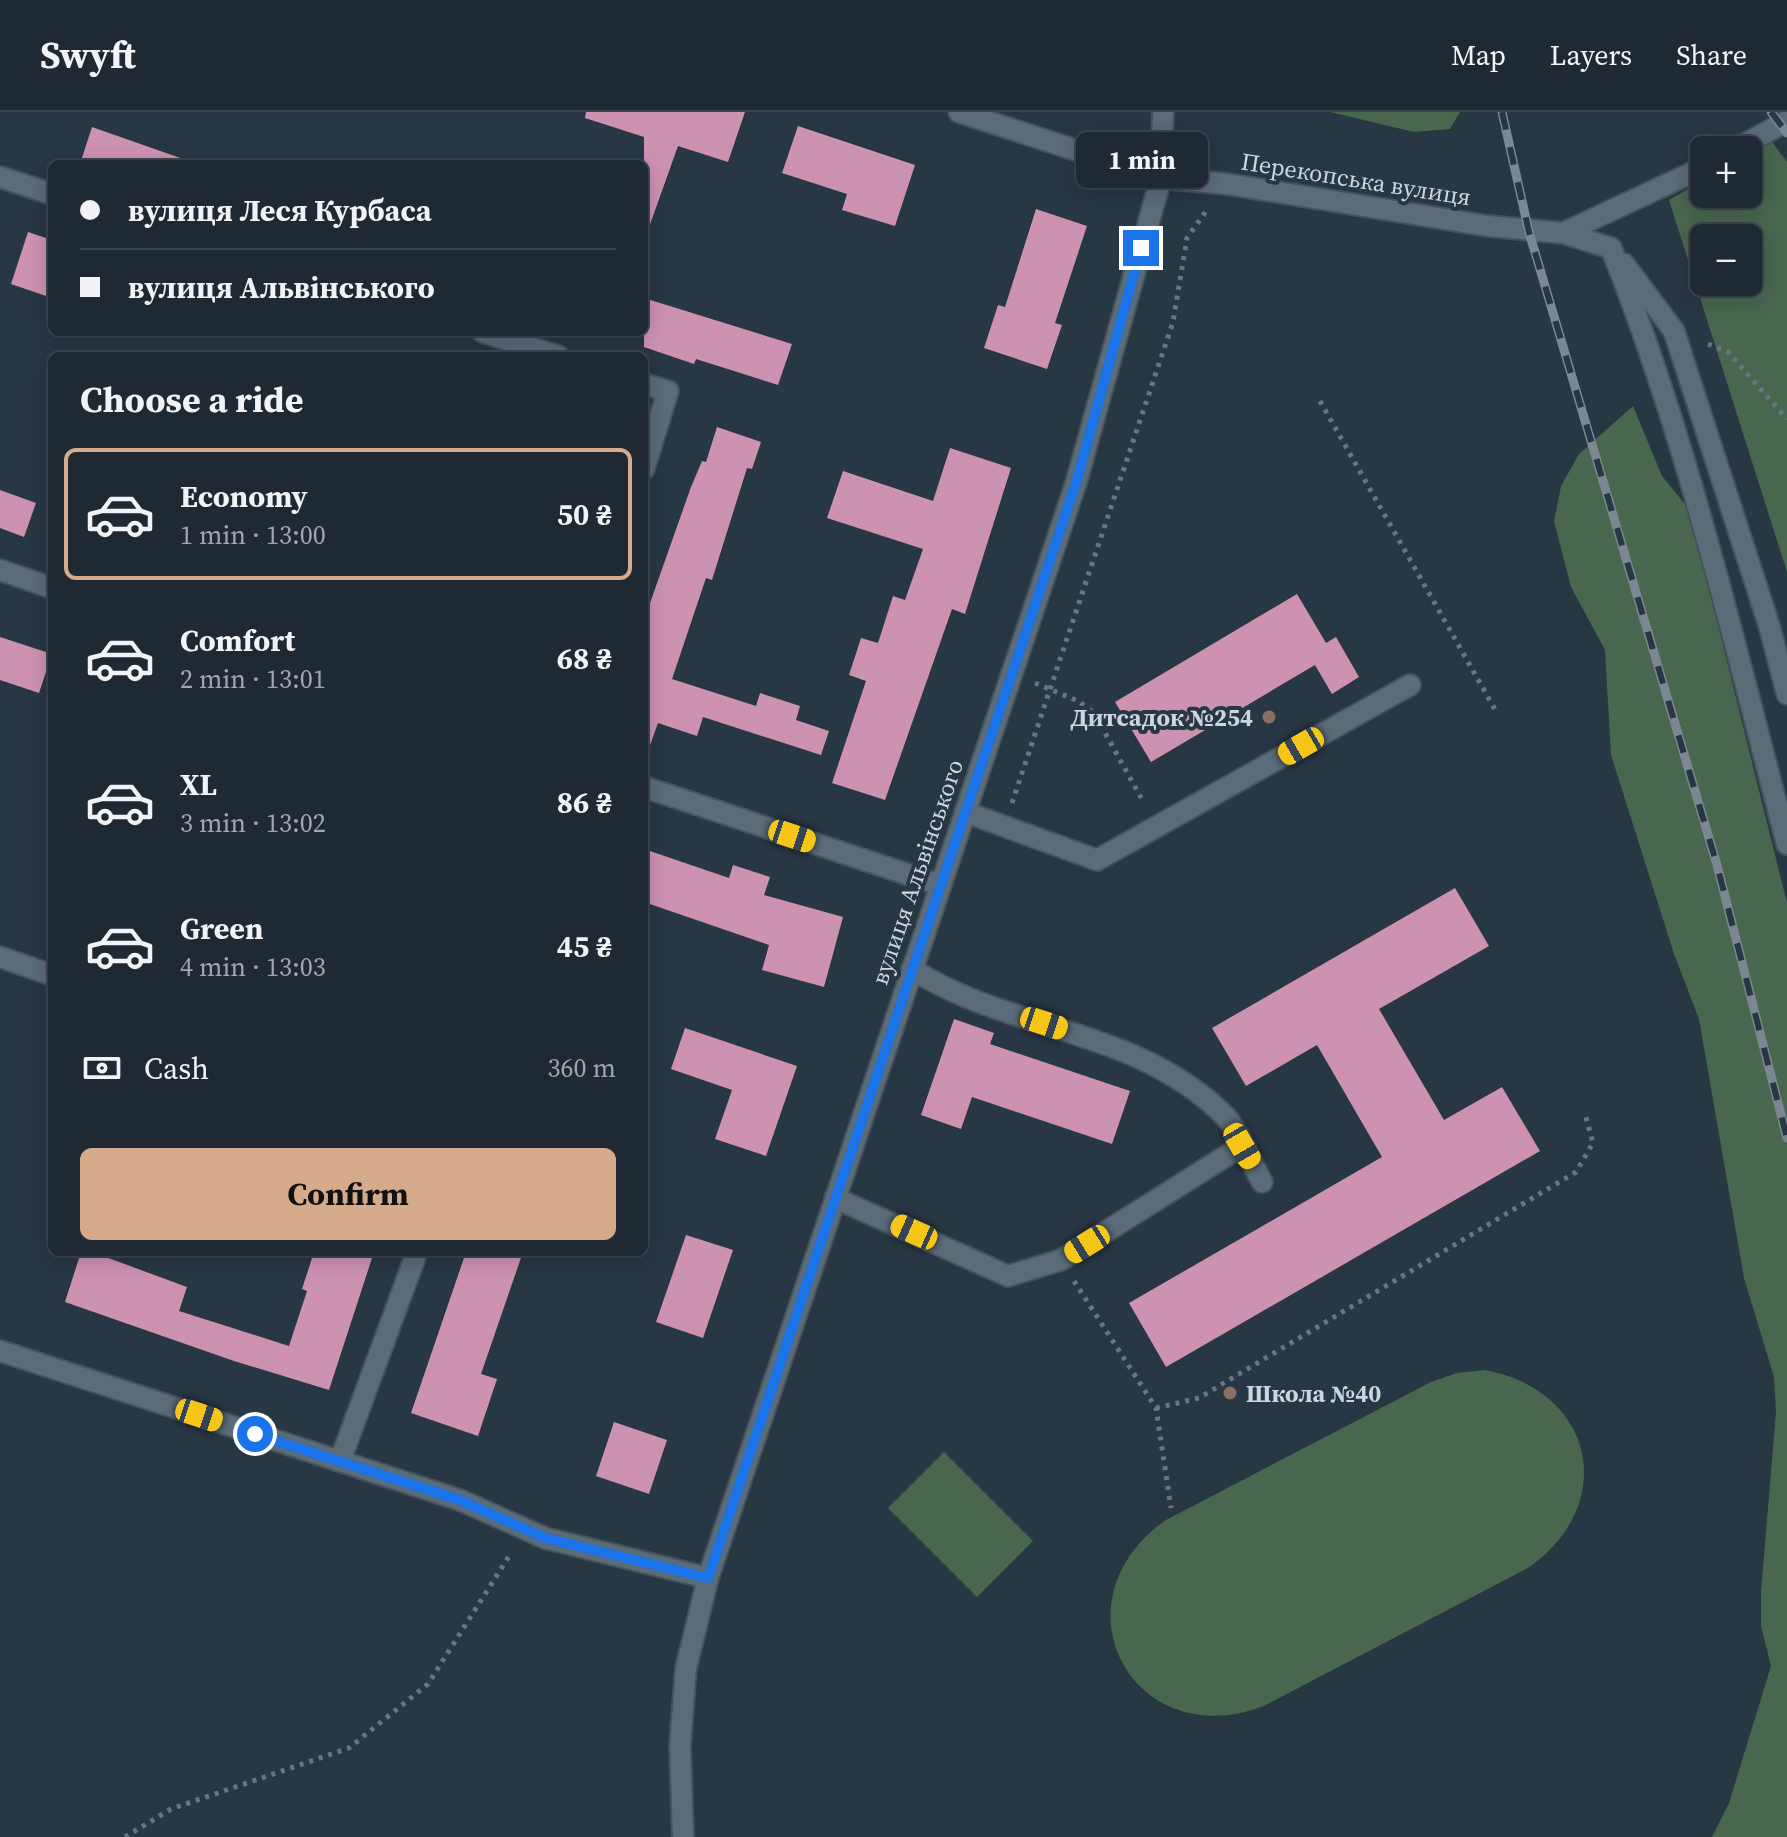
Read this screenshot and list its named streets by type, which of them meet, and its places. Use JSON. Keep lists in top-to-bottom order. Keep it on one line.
{"streets":{"street":["Перекопська вулиця","вулиця Альвінського"]},"crossings":[["Перекопська вулиця","вулиця Альвінського"]],"places":["Дитсадок №254","Школа №40"],"page":{"header":"Swyft","nav":["Map","Layers","Share"],"bubble":"1 min","map_buttons":["+","−"],"banner":["вулиця Леся Курбаса","вулиця Альвінського"],"heading":"Choose a ride","list":[{"name":"Economy","note":"1 min · 13:00","value":"50 ₴"},{"name":"Comfort","note":"2 min · 13:01","value":"68 ₴"},{"name":"XL","note":"3 min · 13:02","value":"86 ₴"},{"name":"Green","note":"4 min · 13:03","value":"45 ₴"}],"pay":["Cash","360 m"],"buttons":"Confirm"}}
